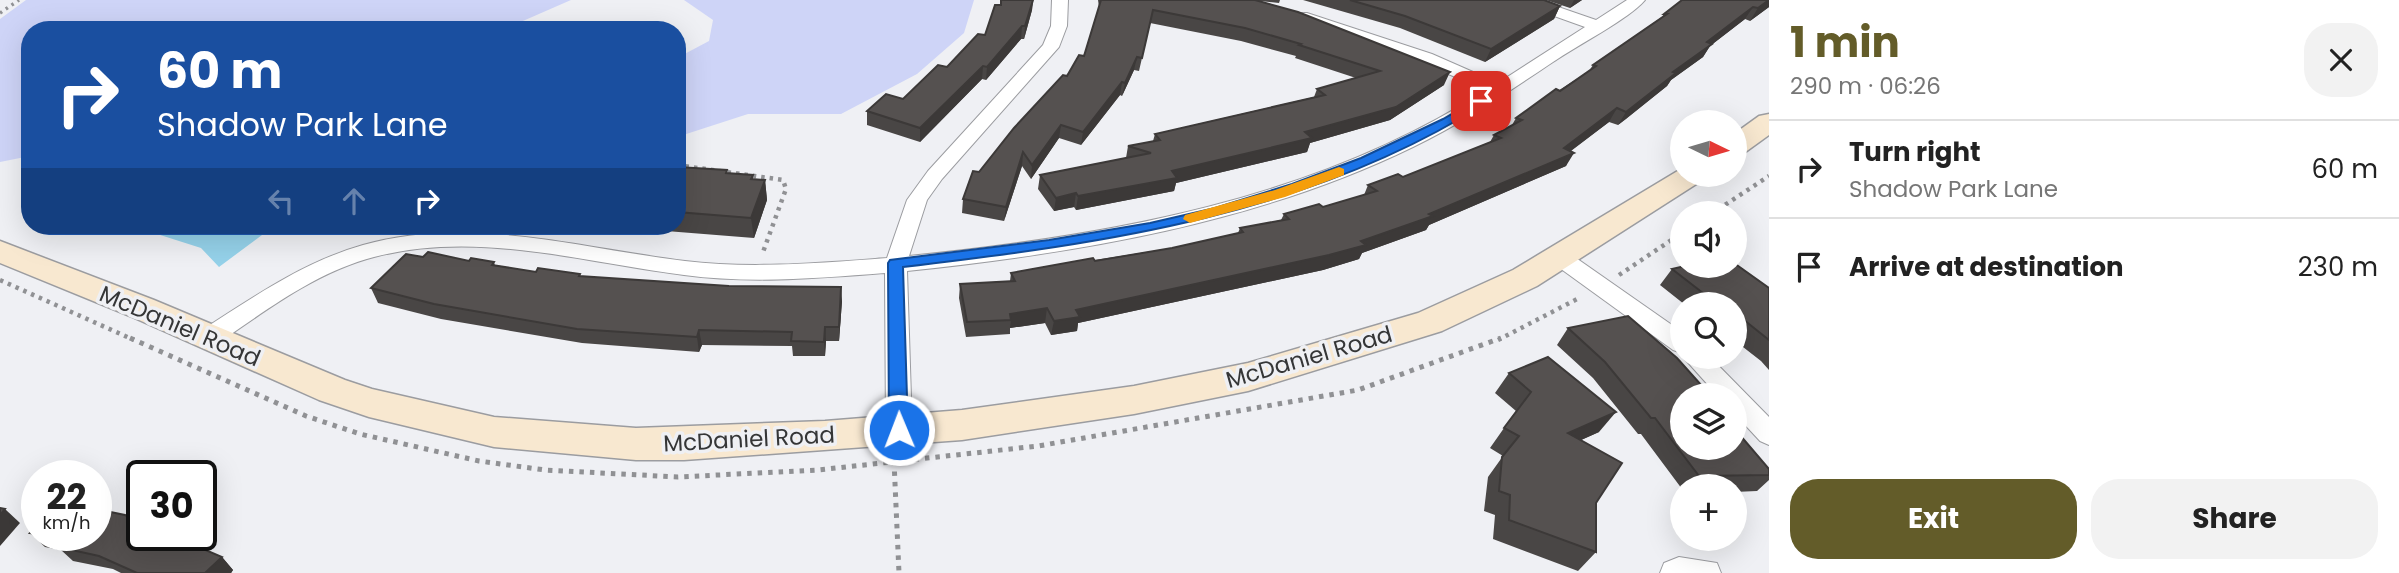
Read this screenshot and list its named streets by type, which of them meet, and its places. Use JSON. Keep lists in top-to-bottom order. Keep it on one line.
{"streets":{"main road":["McDaniel Road"]},"north":"right","page":{"heading":["1 min","290 m · 06:26"],"turn":["60 m","Shadow Park Lane"],"map_buttons":"+","list":[{"name":"Turn right","note":"Shadow Park Lane","value":"60 m"},{"name":"Arrive at destination","value":"230 m"}],"speed":"22 km/h","limit":"30","buttons":["Exit","Share"]}}
